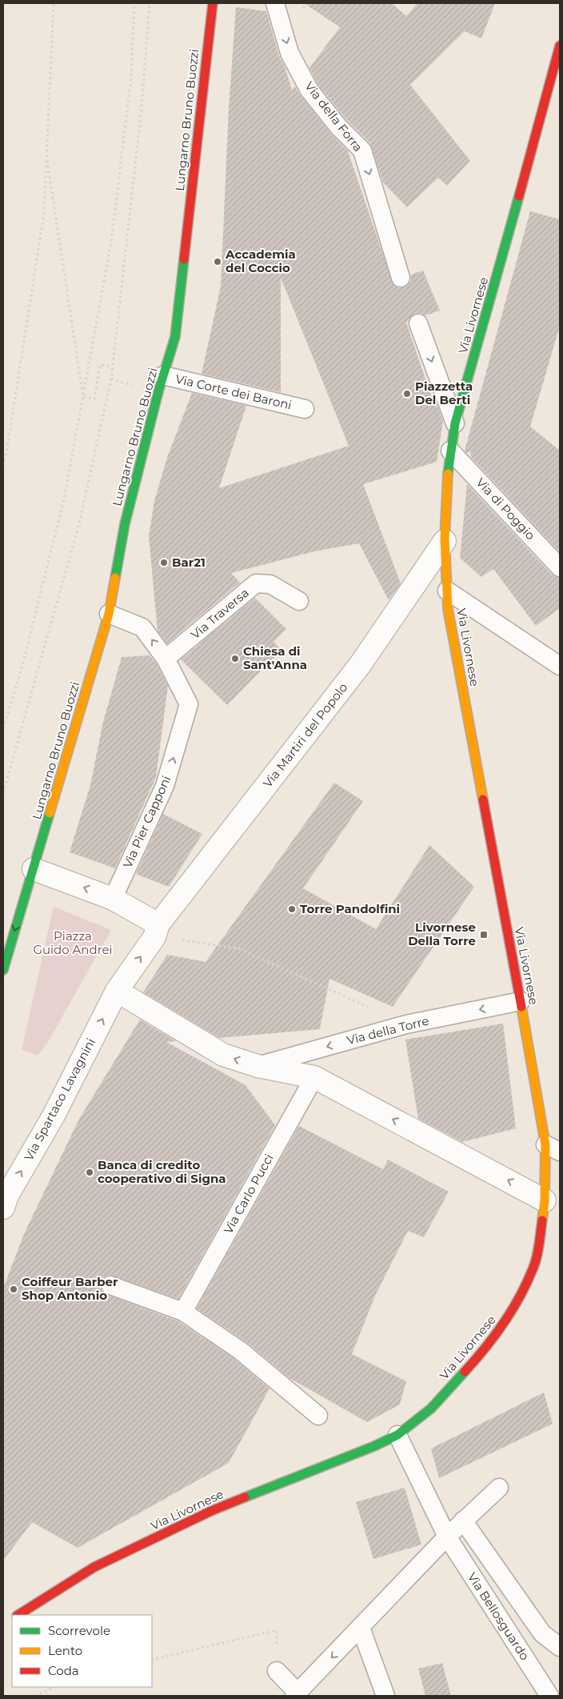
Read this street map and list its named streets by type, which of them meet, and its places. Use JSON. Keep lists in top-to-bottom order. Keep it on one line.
{"streets":{"main road":["Lungarno Bruno Buozzi","Via Livornese"],"street":["Via Martiri del Popolo","Via Spartaco Lavagnini"],"lane":["Via della Forra","Via Corte dei Baroni","Via di Poggio","Via Traversa","Via Pier Capponi","Via della Torre","Via Carlo Pucci","Via Bellosguardo"]},"crossings":[["Lungarno Bruno Buozzi","Via Corte dei Baroni"],["Lungarno Bruno Buozzi","Via Pier Capponi"],["Via Livornese","Via di Poggio"],["Via Livornese","Via Martiri del Popolo"],["Via Livornese","Via della Torre"],["Via Livornese","Via Bellosguardo"],["Via Traversa","Via Pier Capponi"],["Via Martiri del Popolo","Via Spartaco Lavagnini"]],"one_way":["Via della Forra","Via Pier Capponi","Via della Torre","Via Spartaco Lavagnini"],"parks":["Piazza Guido Andrei"],"places":{"other":["Accademia del Coccio","Piazzetta Del Berti","Bar21","Chiesa di Sant'Anna","Torre Pandolfini","Banca di credito cooperativo di Signa","Coiffeur Barber Shop Antonio"],"transit":["Livornese Della Torre"]},"legend":["Scorrevole","Lento","Coda"]}
